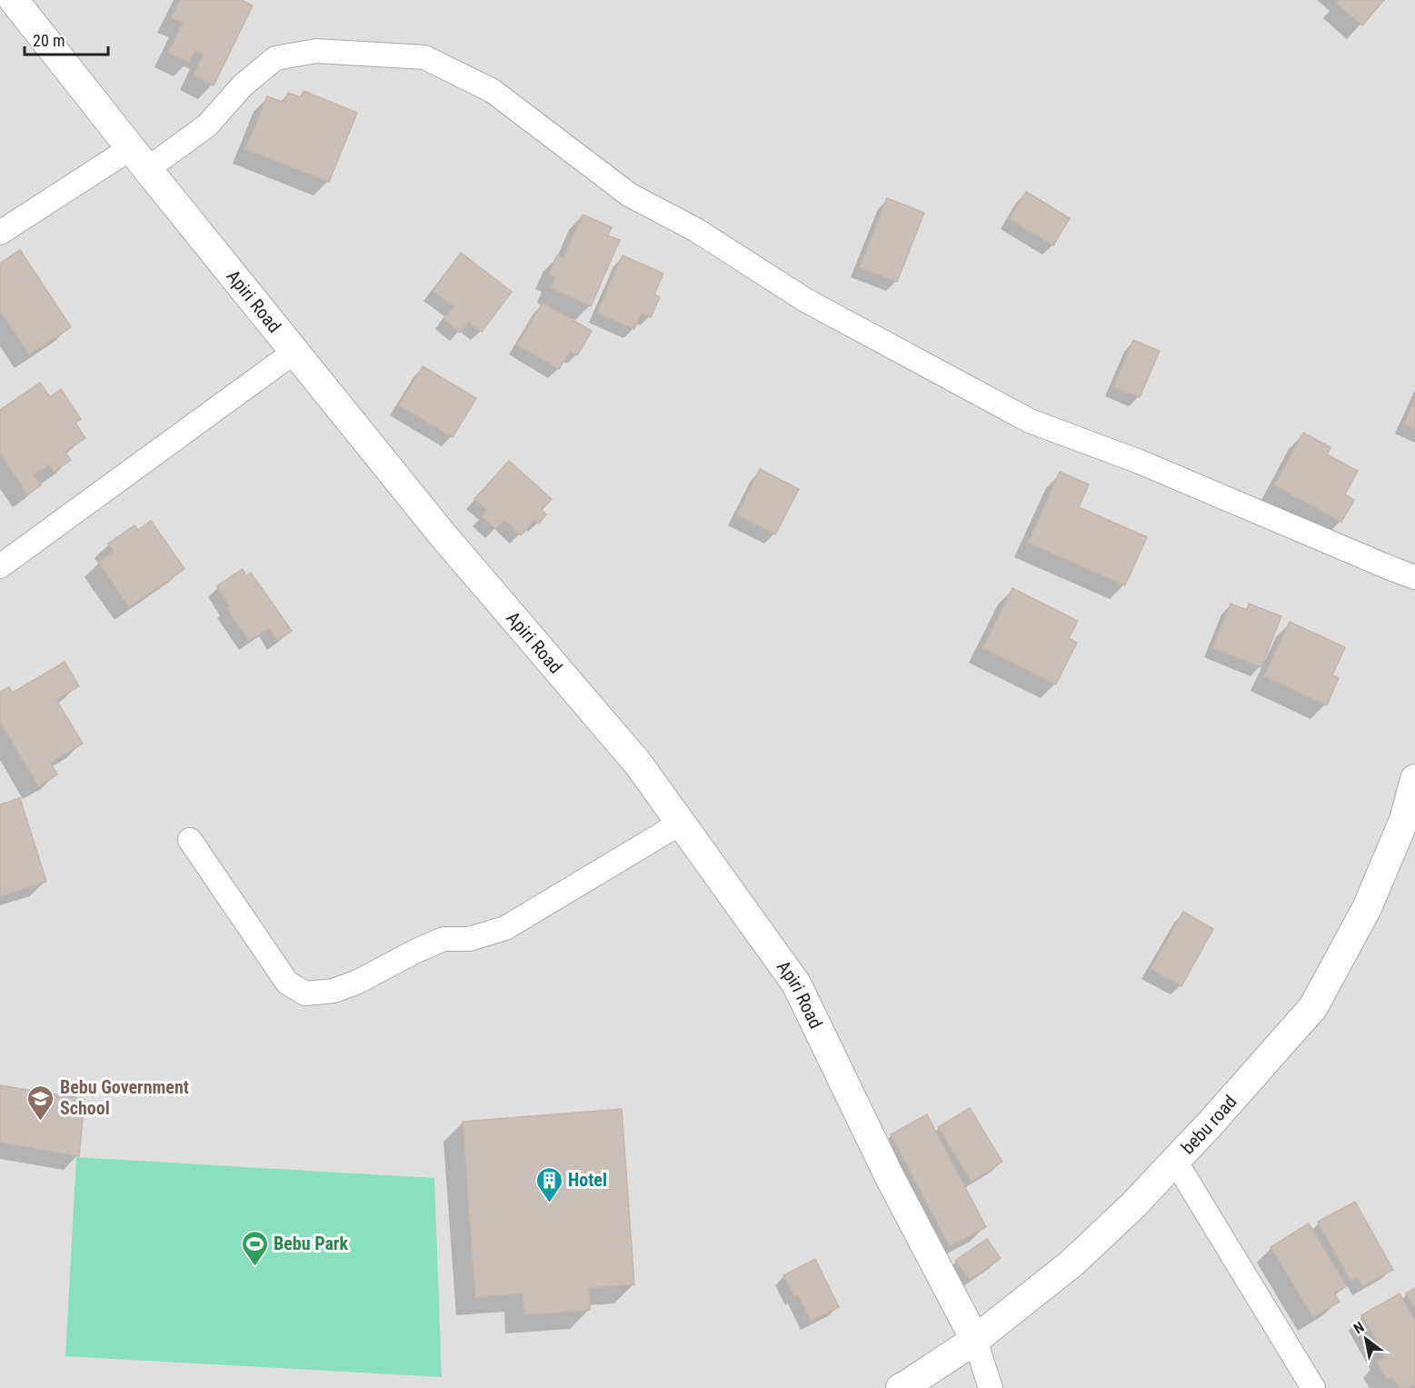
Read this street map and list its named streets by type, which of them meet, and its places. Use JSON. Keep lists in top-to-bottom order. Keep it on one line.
{"streets":{"street":["Apiri Road","bebu road"]},"crossings":[["Apiri Road","bebu road"]],"places":{"school or university":["Bebu Government School"],"building":["Hotel"],"sports":["Bebu Park"]},"scale_bar":"20 m","north":"top left"}
